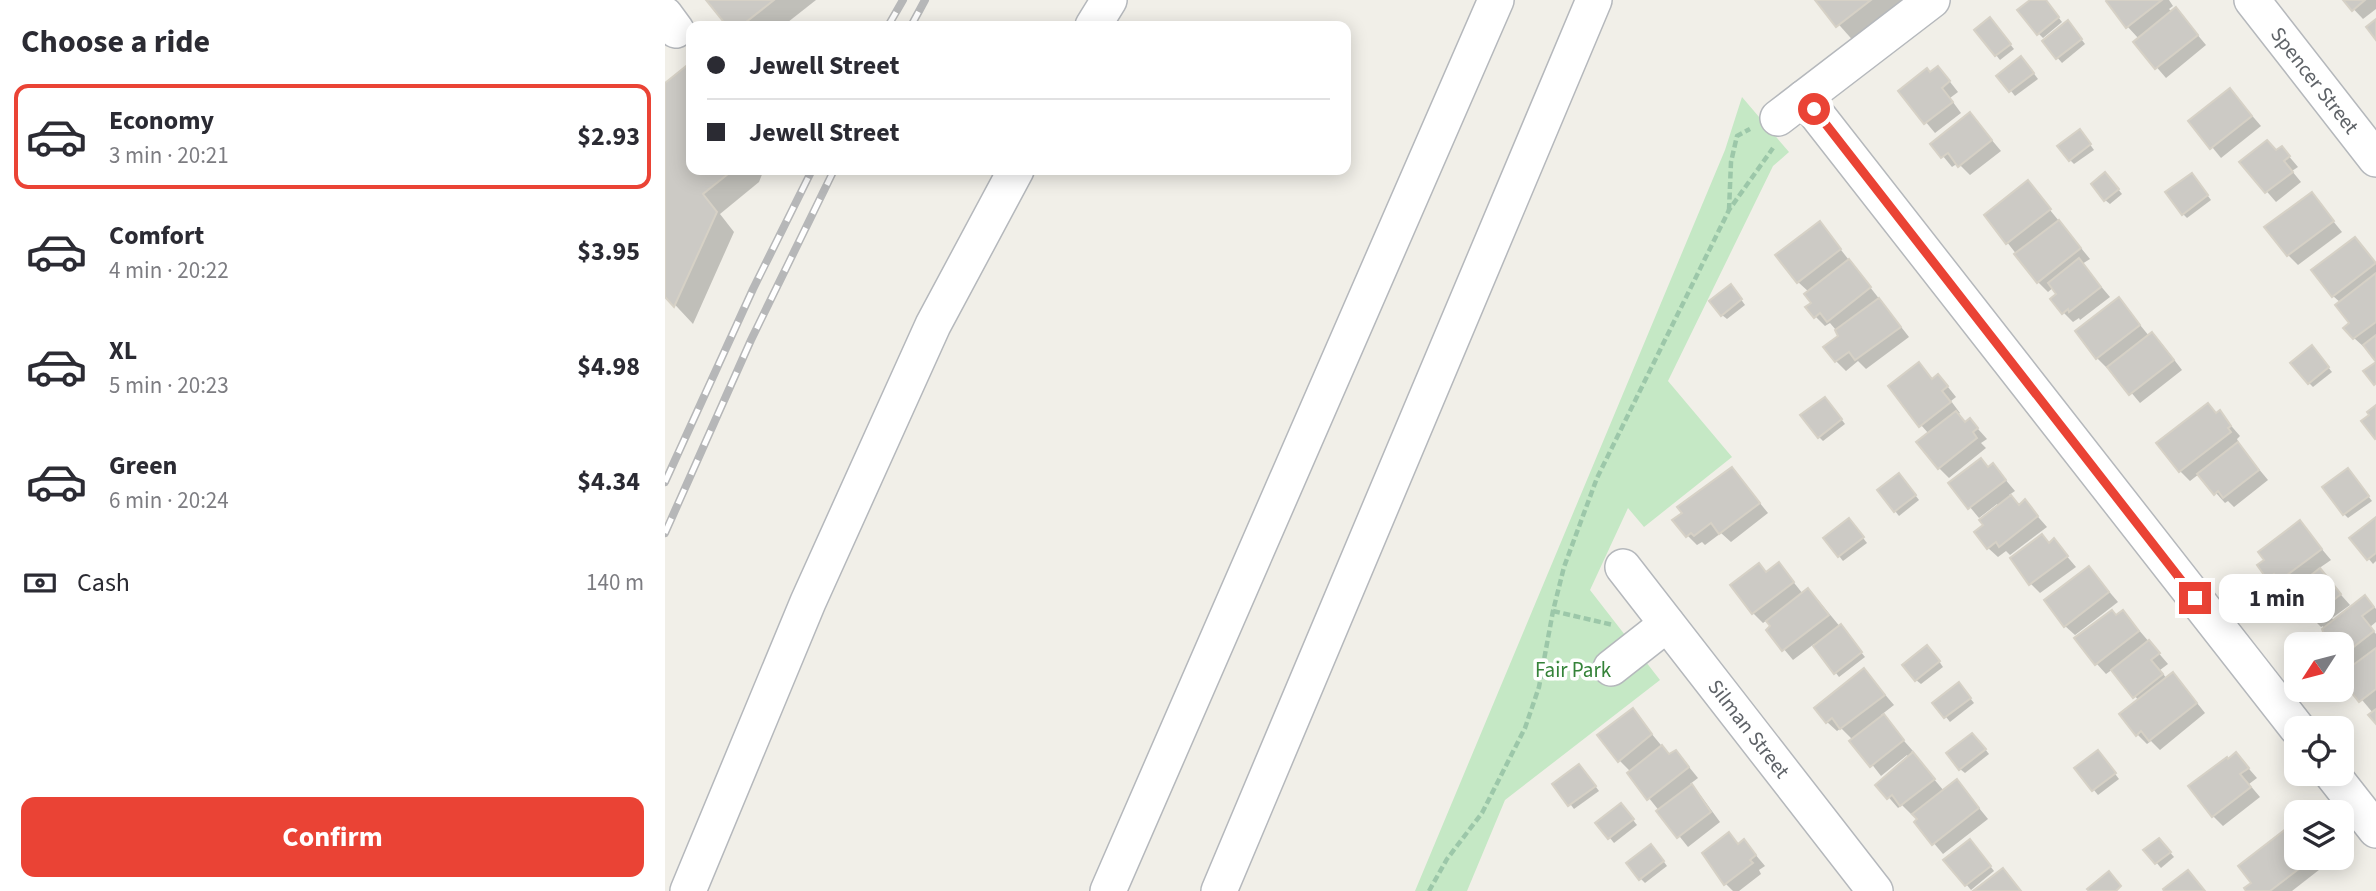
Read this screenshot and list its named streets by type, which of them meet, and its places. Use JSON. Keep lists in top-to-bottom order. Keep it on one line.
{"streets":{"street":["Spencer Street","Silman Street"]},"parks":["Fair Park"],"north":"bottom left","page":{"heading":"Choose a ride","banner":["Jewell Street","Jewell Street"],"list":[{"name":"Economy","note":"3 min · 20:21","value":"$2.93"},{"name":"Comfort","note":"4 min · 20:22","value":"$3.95"},{"name":"XL","note":"5 min · 20:23","value":"$4.98"},{"name":"Green","note":"6 min · 20:24","value":"$4.34"}],"pay":["Cash","140 m"],"bubble":"1 min","buttons":"Confirm"}}
